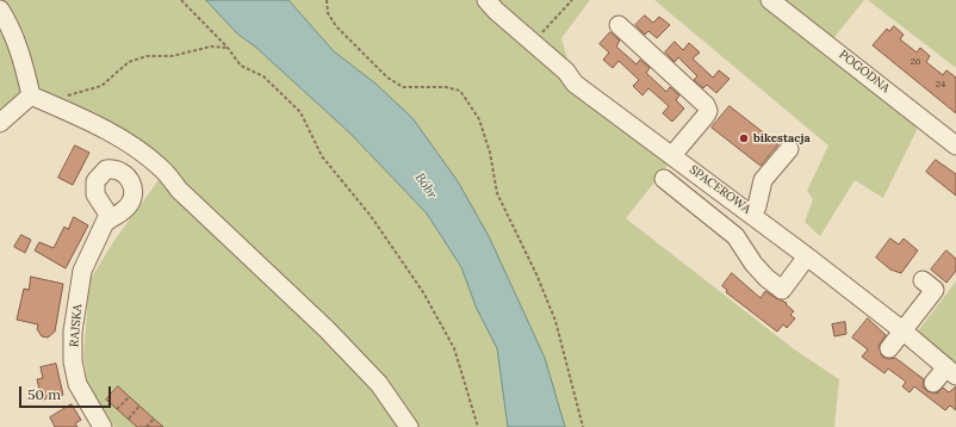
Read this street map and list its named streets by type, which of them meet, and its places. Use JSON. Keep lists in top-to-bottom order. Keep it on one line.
{"streets":{"street":["POGODNA","SPACEROWA","RAJSKA"]},"water":["Bóbr"],"places":["bikestacja"],"house_numbers":["26","24"],"scale_bar":"50 m"}
